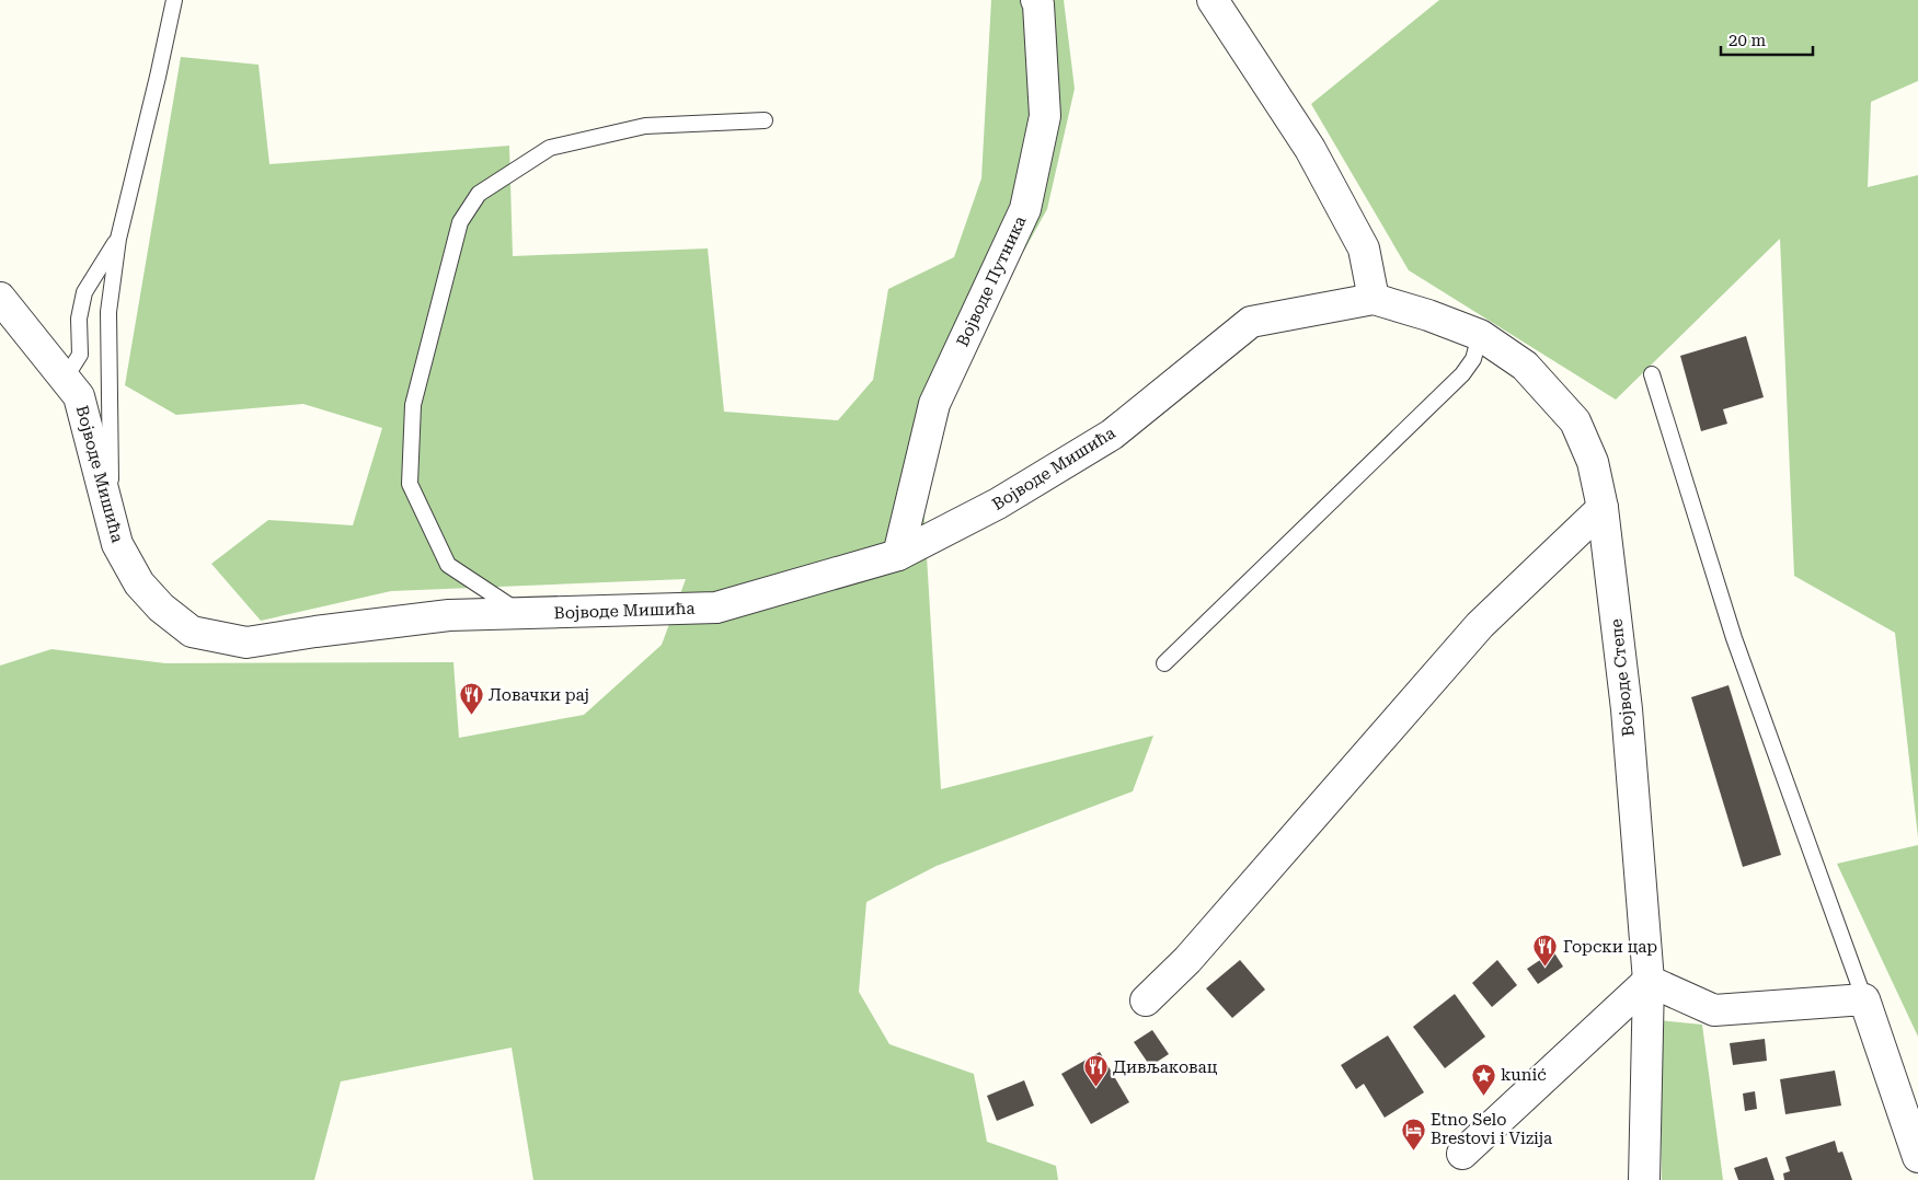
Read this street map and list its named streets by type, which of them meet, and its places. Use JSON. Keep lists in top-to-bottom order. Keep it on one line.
{"streets":{"street":["Војводе Путника","Војводе Мишића","Војводе Степе"]},"crossings":[["Војводе Путника","Војводе Мишића"],["Војводе Мишића","Војводе Степе"]],"places":{"restaurant":["Ловачки рај","Горски цар","Дивљаковац"],"place":["kunić"],"hotel":["Etno Selo Brestovi i Vizija"]},"scale_bar":"20 m"}
